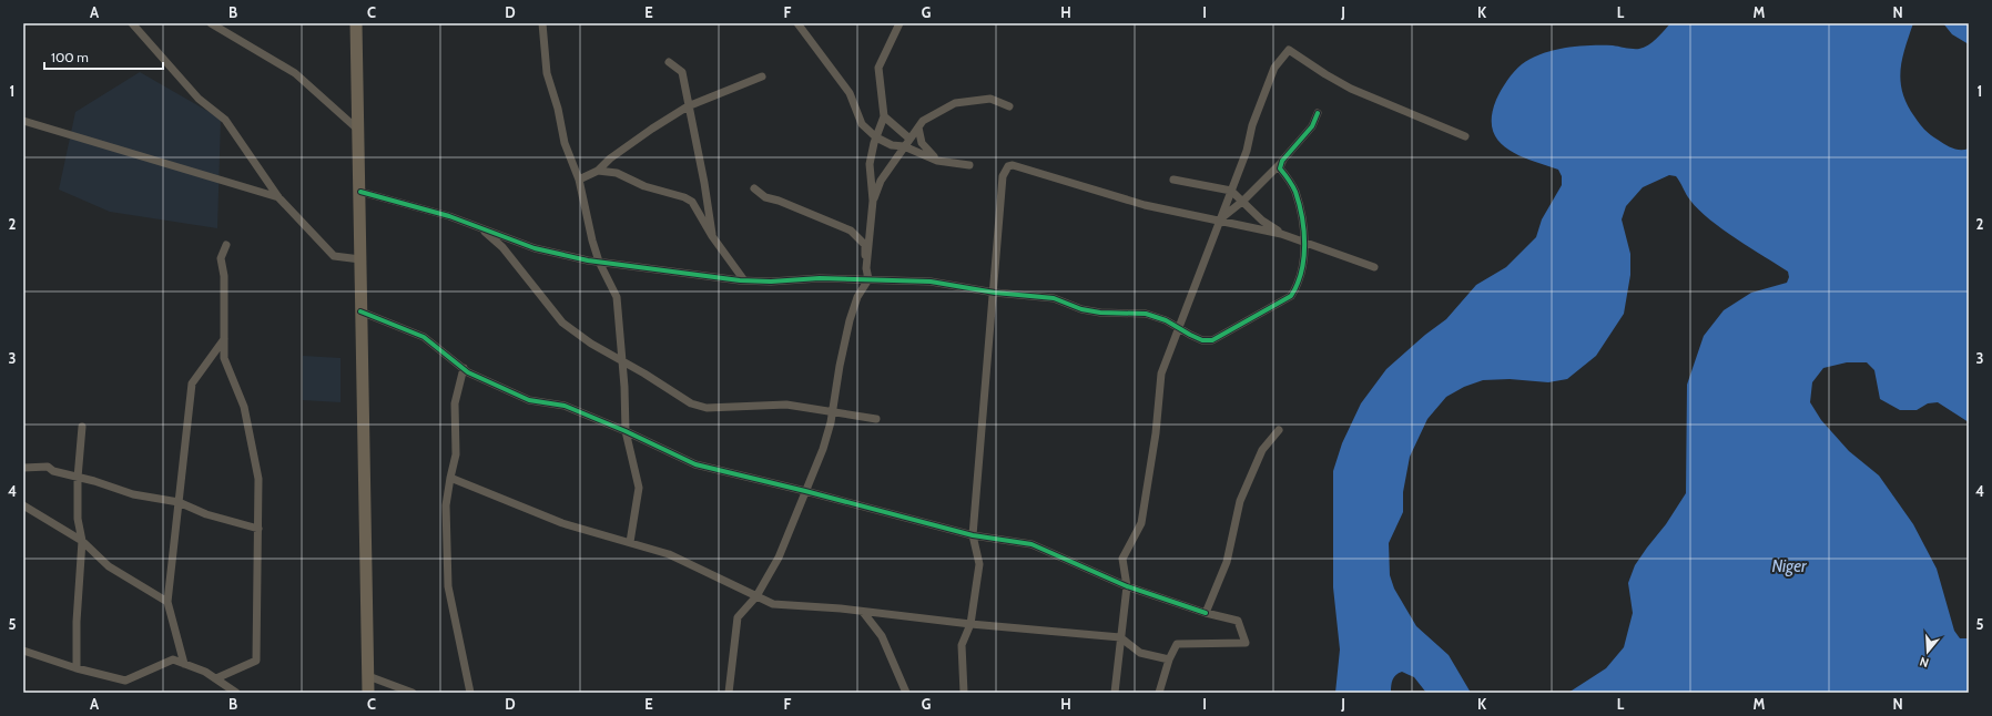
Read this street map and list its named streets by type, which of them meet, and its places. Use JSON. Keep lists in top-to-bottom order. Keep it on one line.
{"water":["Niger"],"scale_bar":"100 m","north":"bottom","grid":{"columns":["A","B","C","D","E","F","G","H","I","J","K","L","M","N"],"rows":["1","2","3","4","5"]}}
